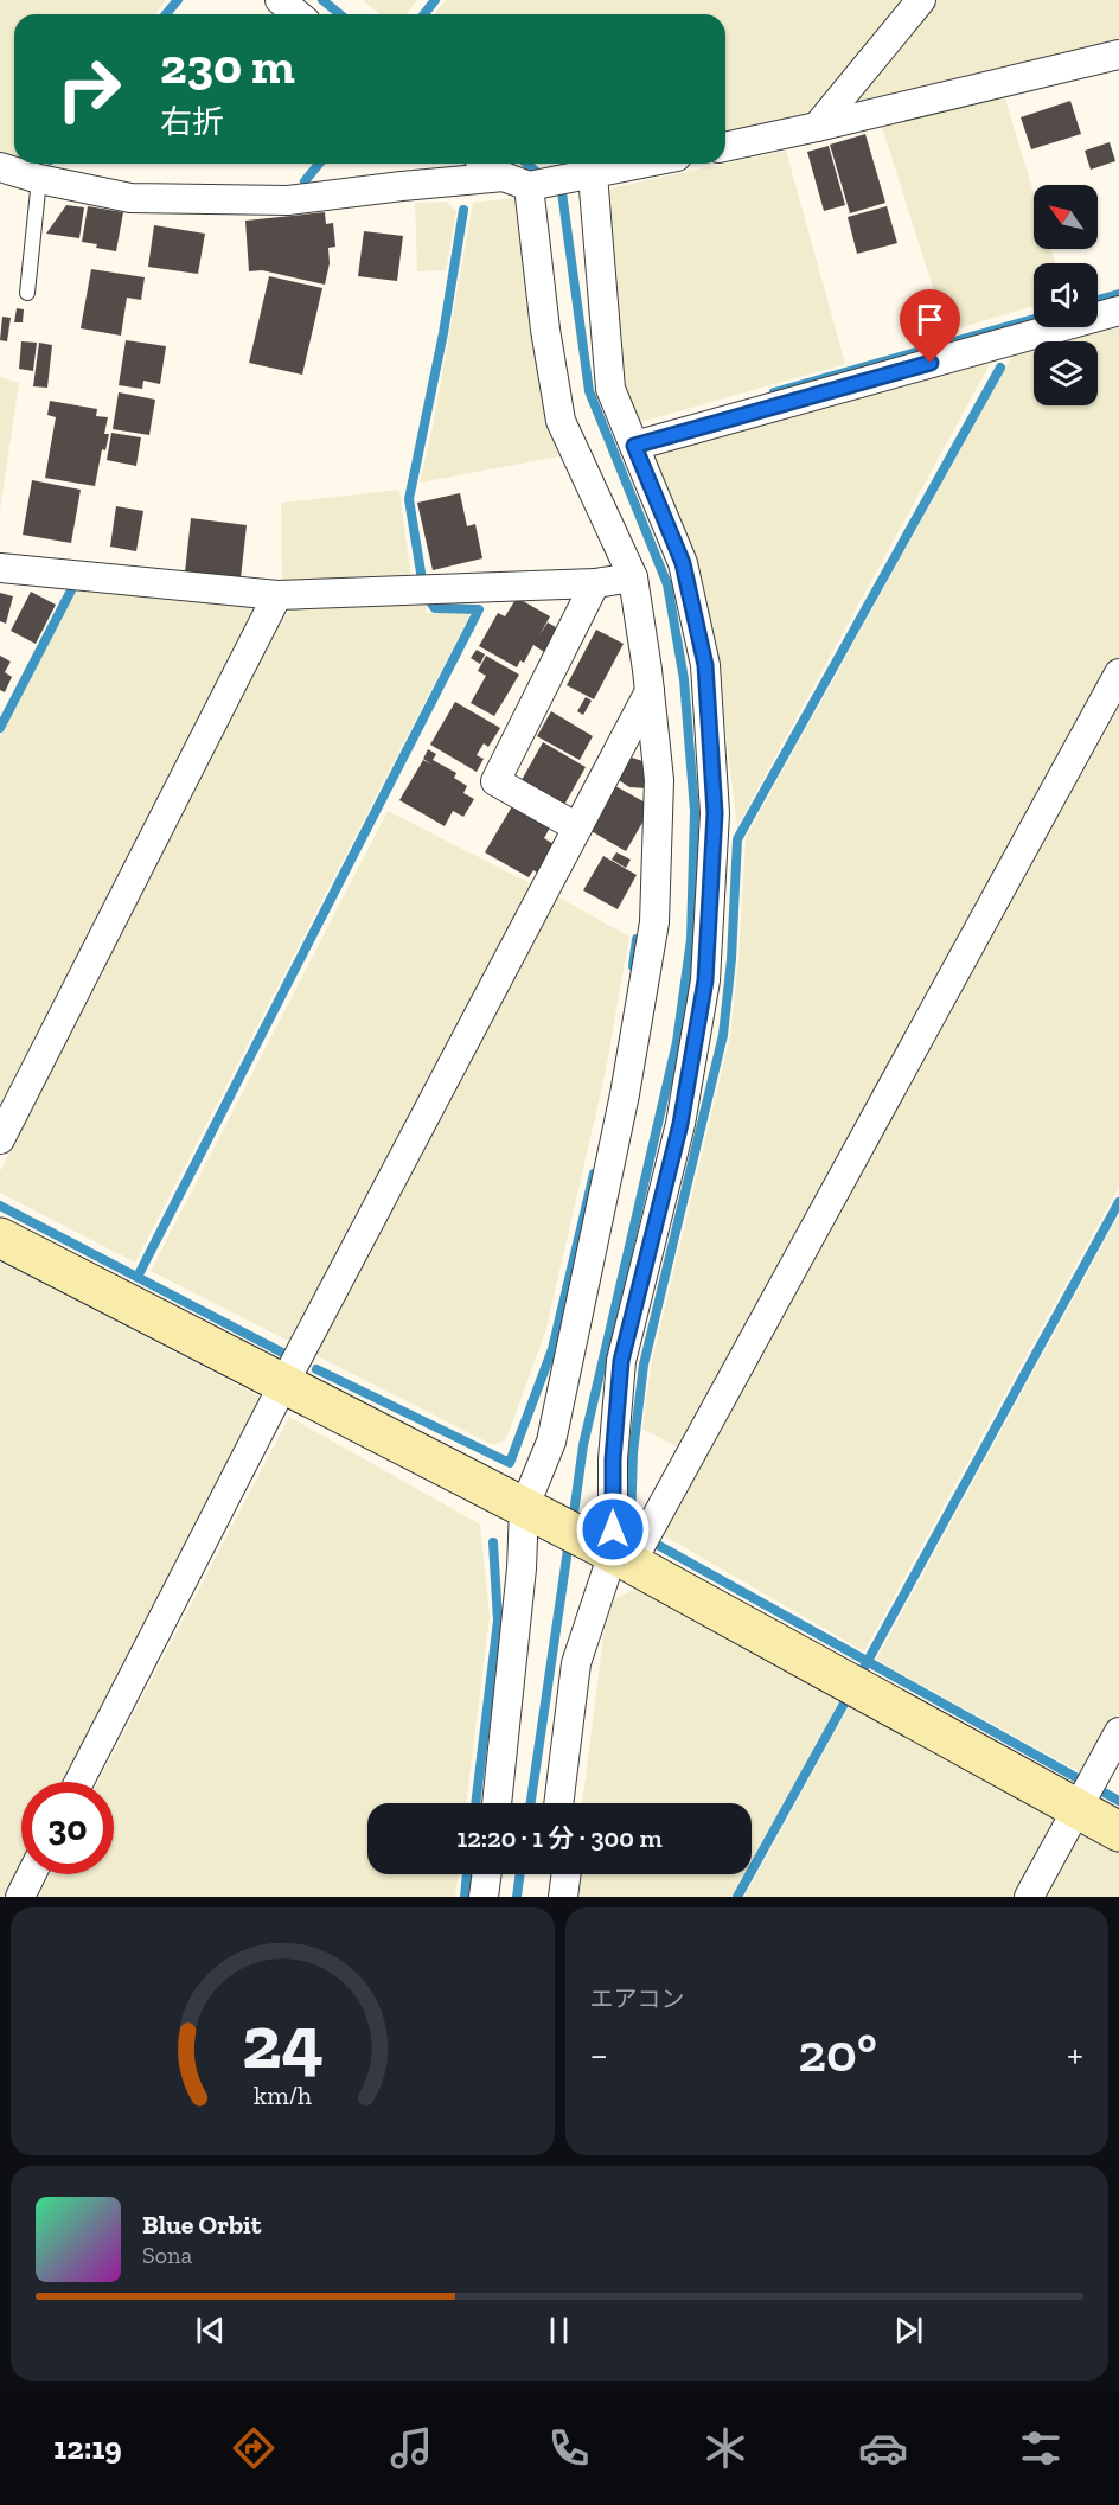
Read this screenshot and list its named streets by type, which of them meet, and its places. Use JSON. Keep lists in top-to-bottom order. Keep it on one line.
{"north":"top left","page":{"turn":["230 m","右折"],"limit":"30","trip":"12:20 · 1 分 · 300 m","tile":"エアコン","heat":["−","20°","+"],"song":["Blue Orbit","Sona"],"tabs":"12:19","gauge":["24","km/h"]}}
